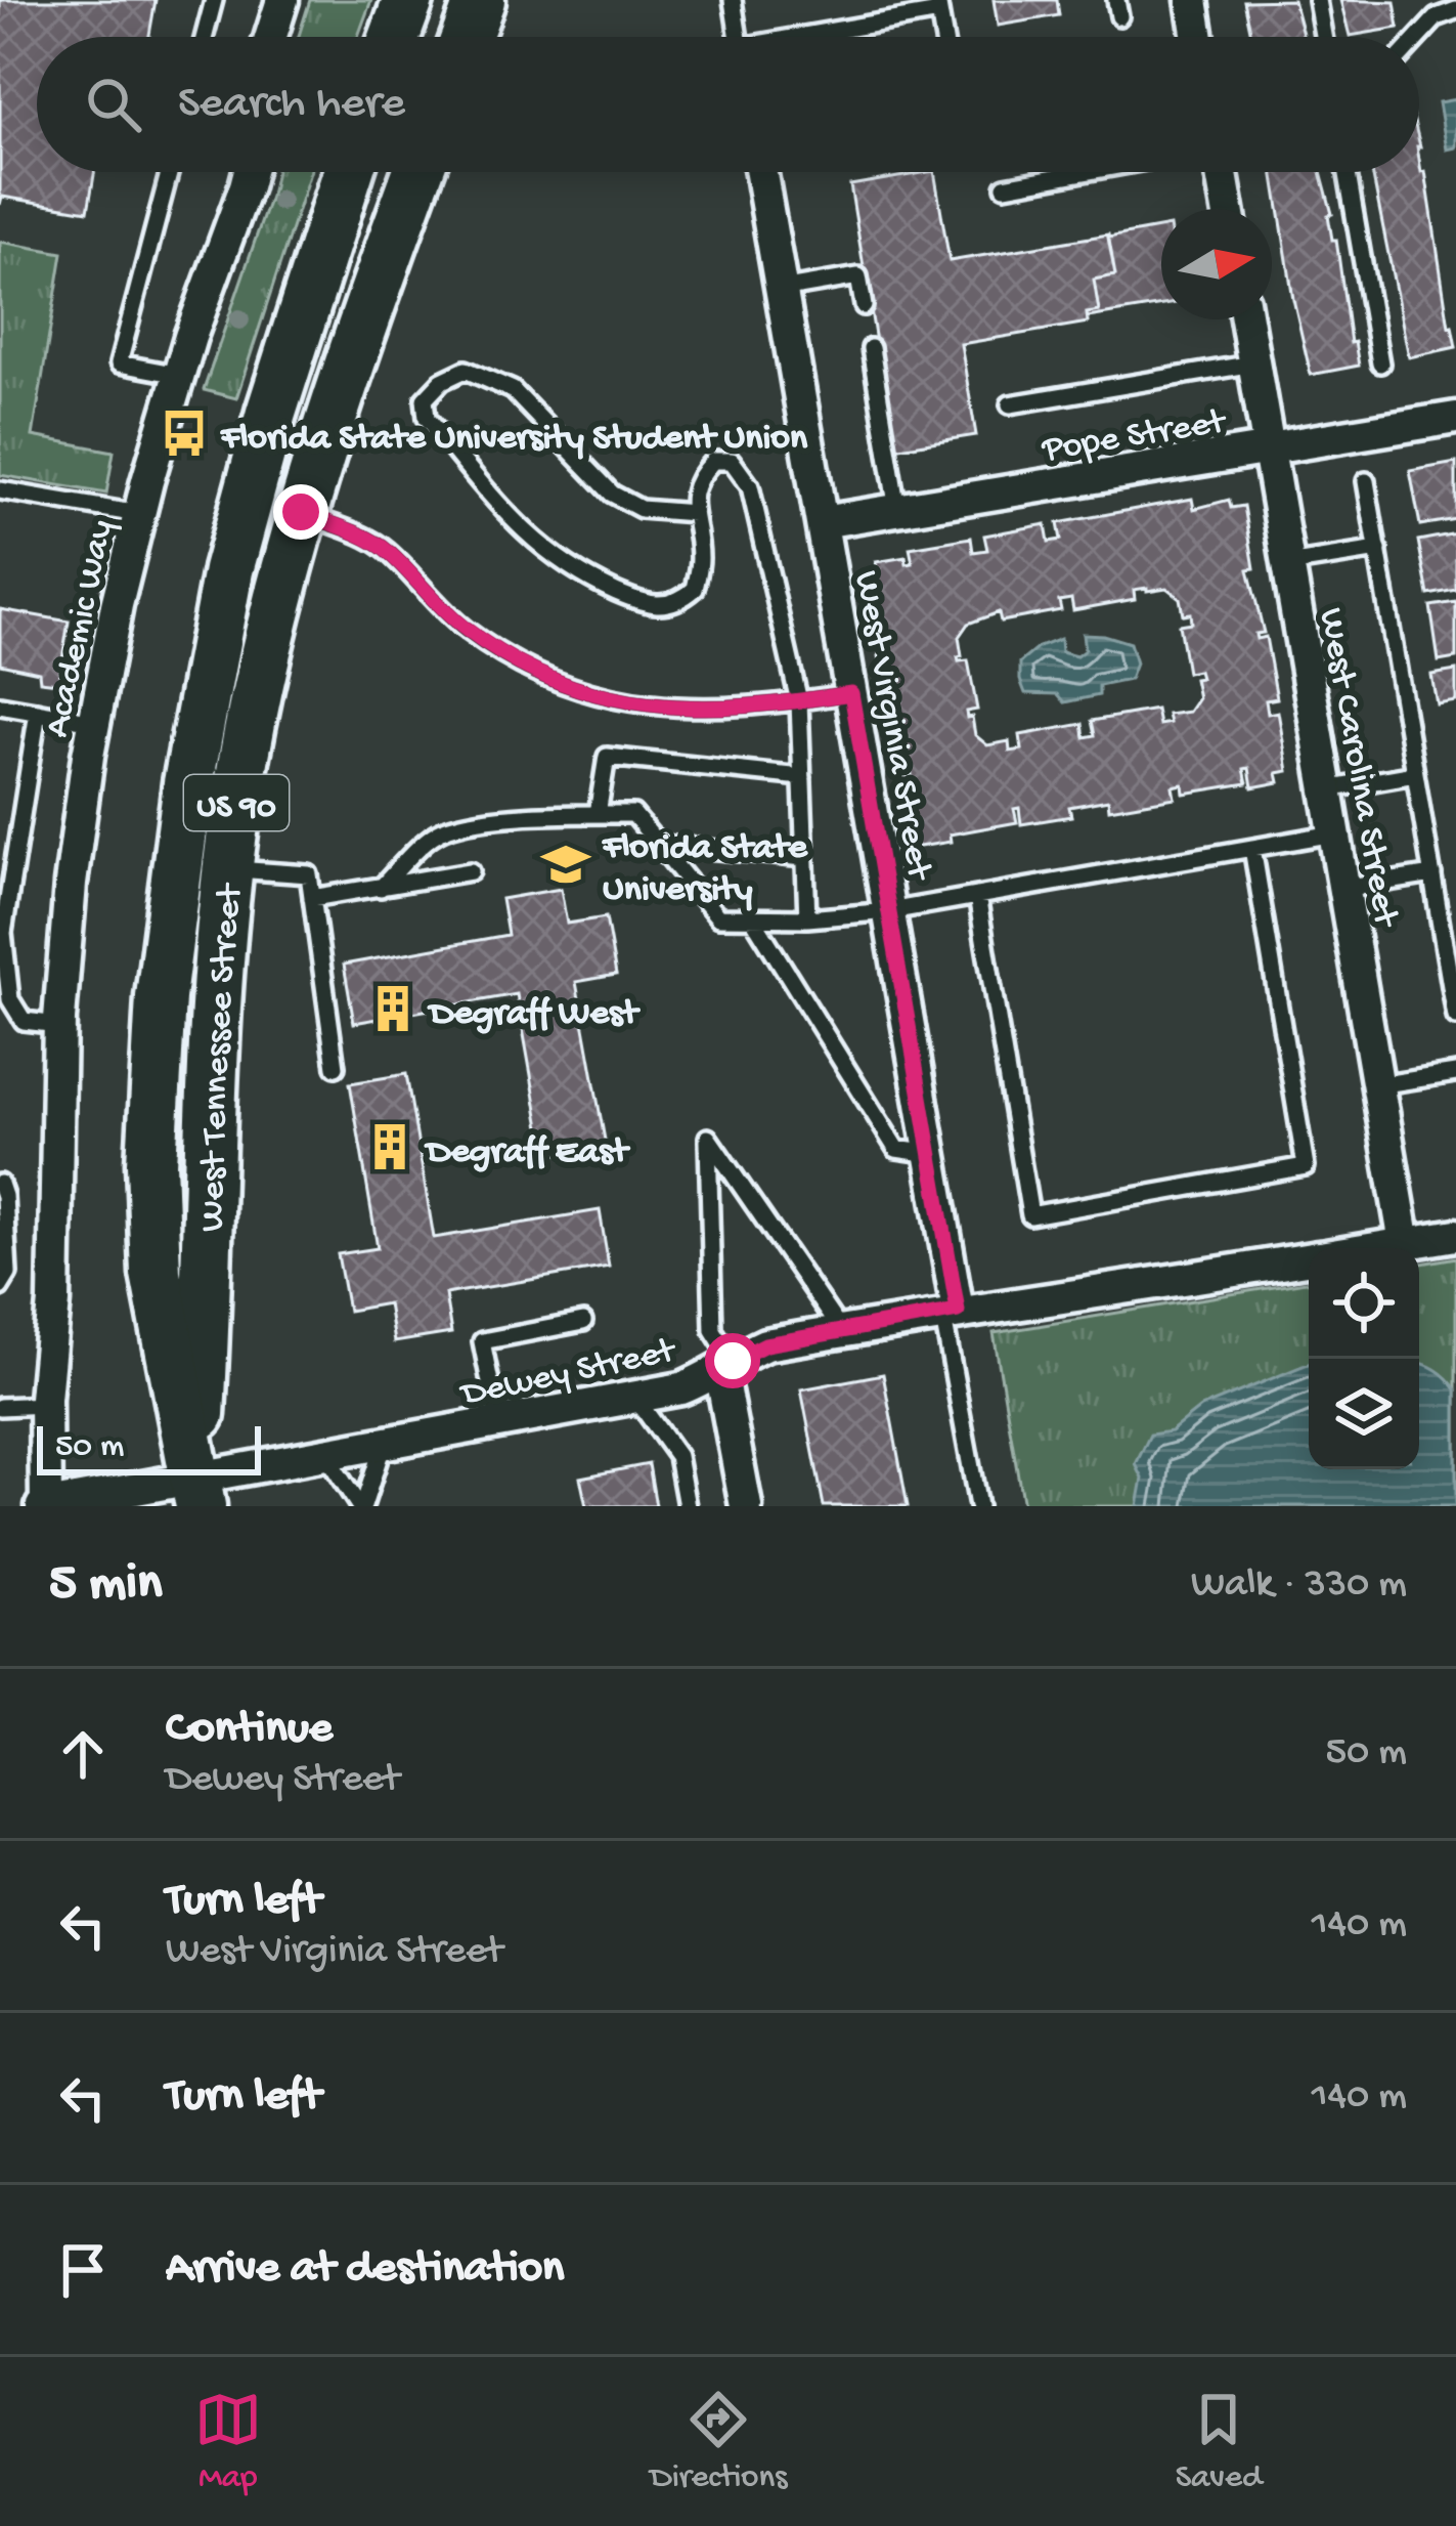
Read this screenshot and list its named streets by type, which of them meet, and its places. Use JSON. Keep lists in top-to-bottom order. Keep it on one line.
{"streets":{"main road":["US 90","West Tennessee Street"],"street":["Pope Street","Academic Way","West Virginia Street","West Carolina Street","Dewey Street"]},"crossings":[["Pope Street","West Virginia Street"],["Pope Street","West Carolina Street"],["Academic Way","Dewey Street"],["West Virginia Street","Dewey Street"],["West Carolina Street","Dewey Street"],["West Tennessee Street","Dewey Street"]],"places":{"bus stop":["Florida State University Student Union"],"school or university":["Florida State University"],"building":["Degraff West","Degraff East"]},"scale_bar":"50 m","north":"right","page":{"search":"Search here","scale":"50 m","heading":["5 min","Walk · 330 m"],"list":[["Continue","Dewey Street","50 m"],["Turn left","West Virginia Street","140 m"],["Turn left","140 m"],"Arrive at destination"],"nav":["Map","Directions","Saved"]}}
